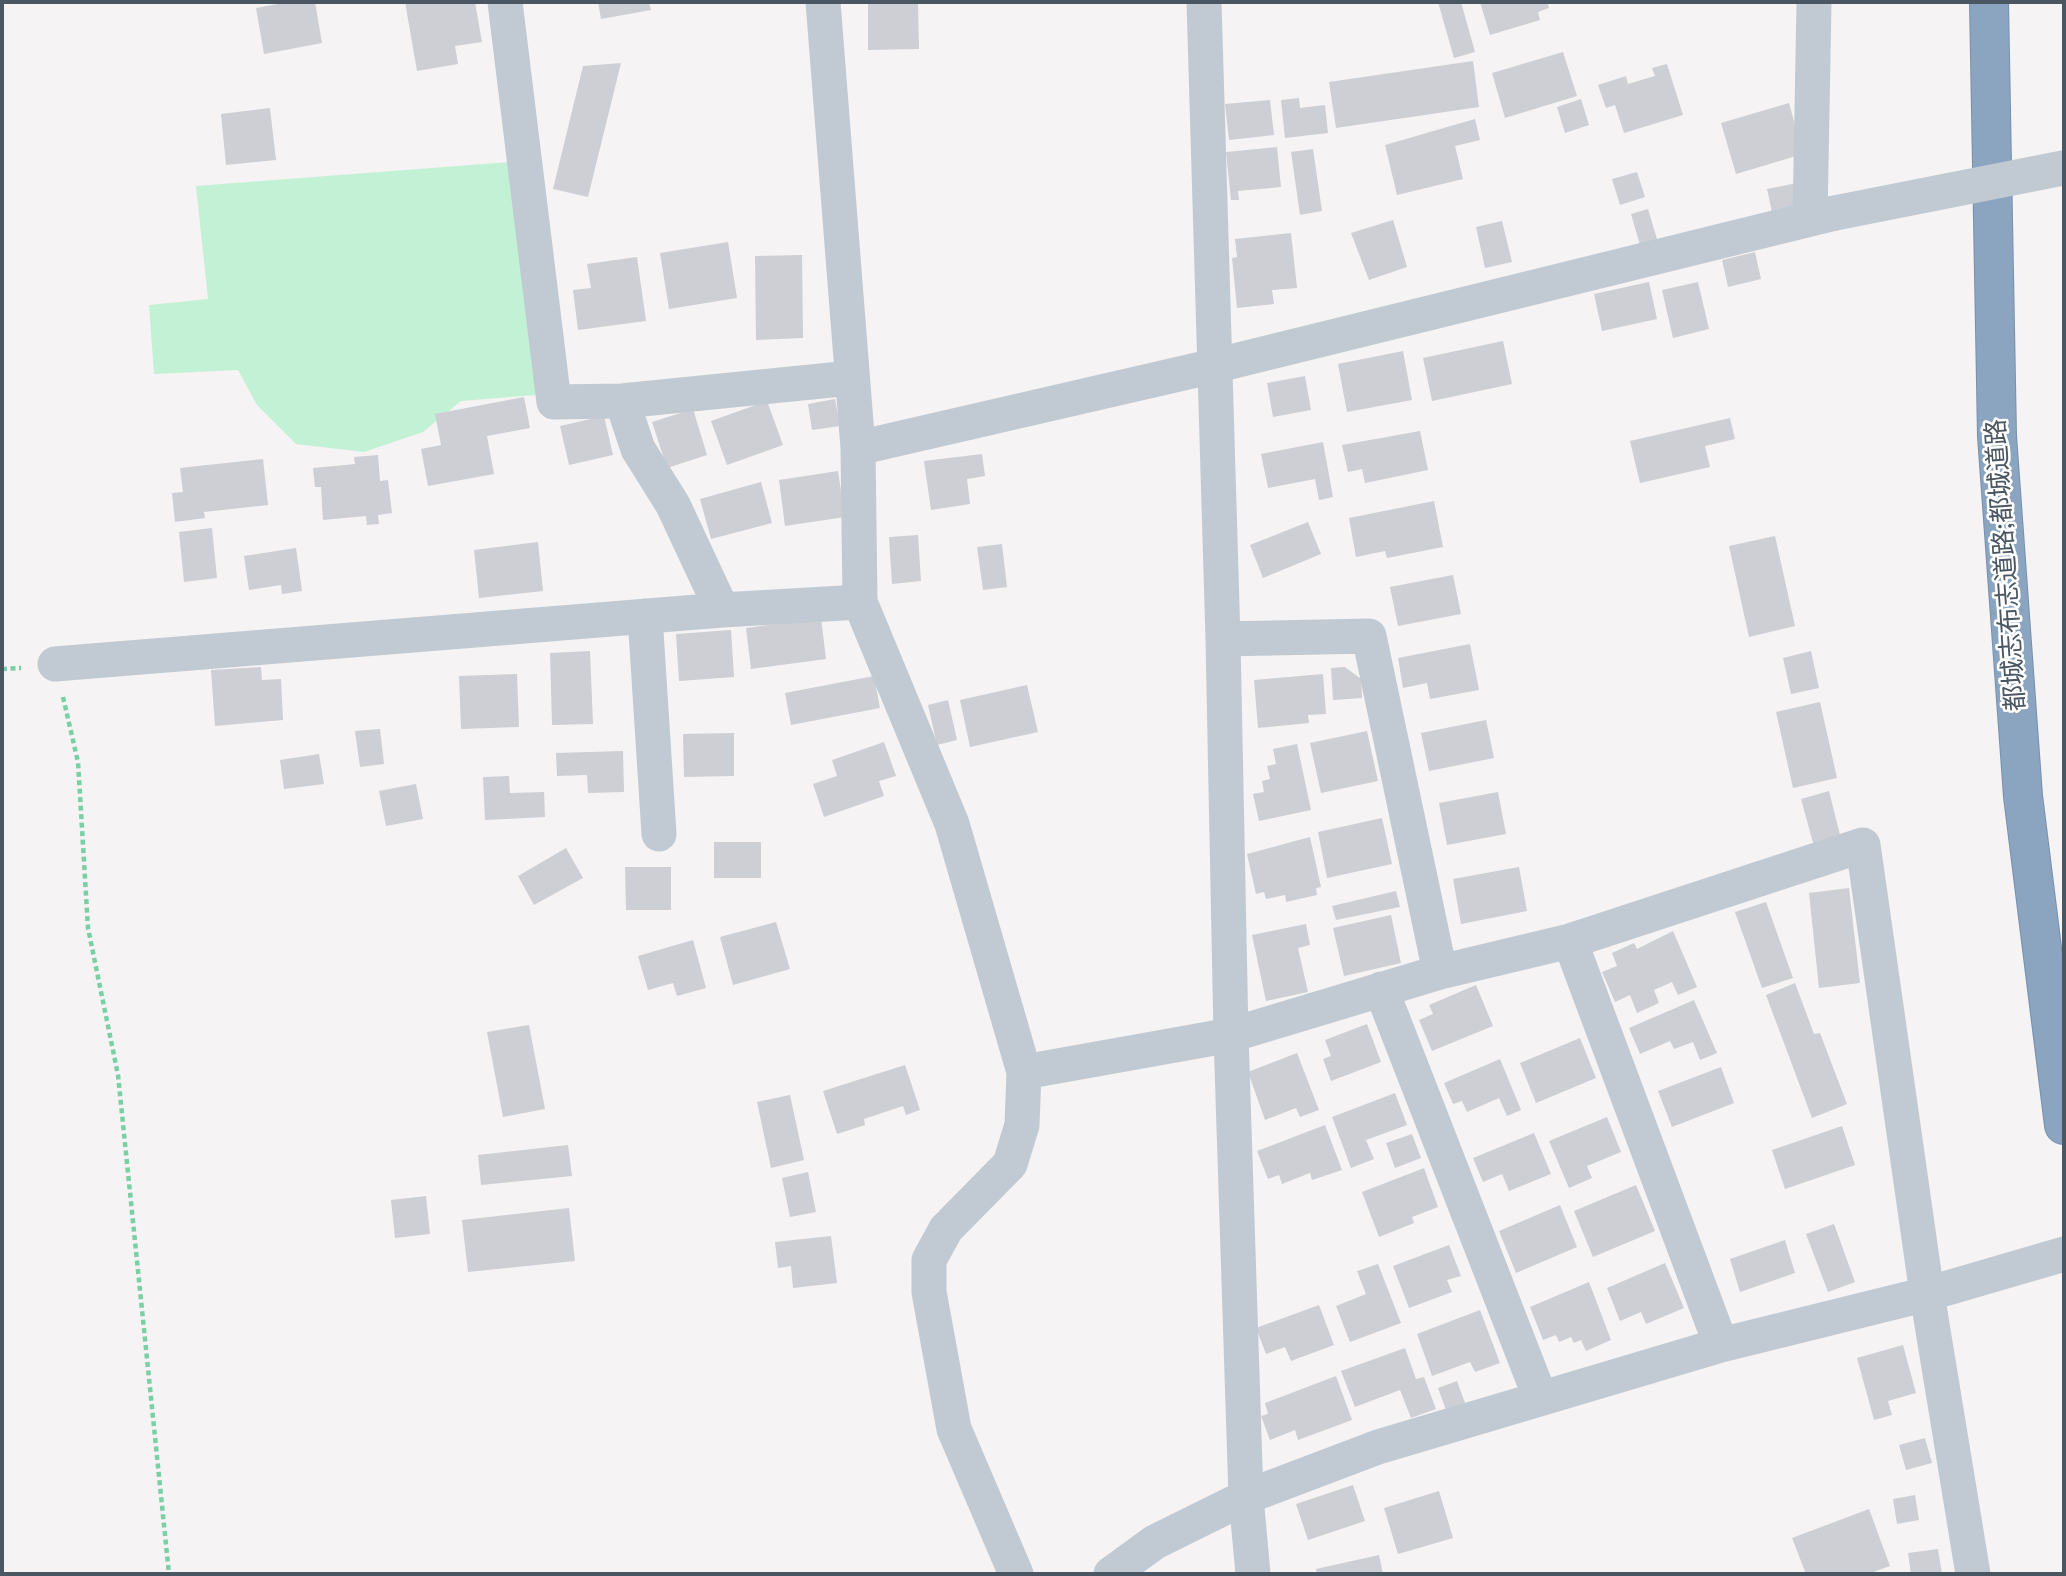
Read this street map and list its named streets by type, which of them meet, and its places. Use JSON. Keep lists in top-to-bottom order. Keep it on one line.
{"streets":{"highway":["都城志布志道路;都城道路"]}}
